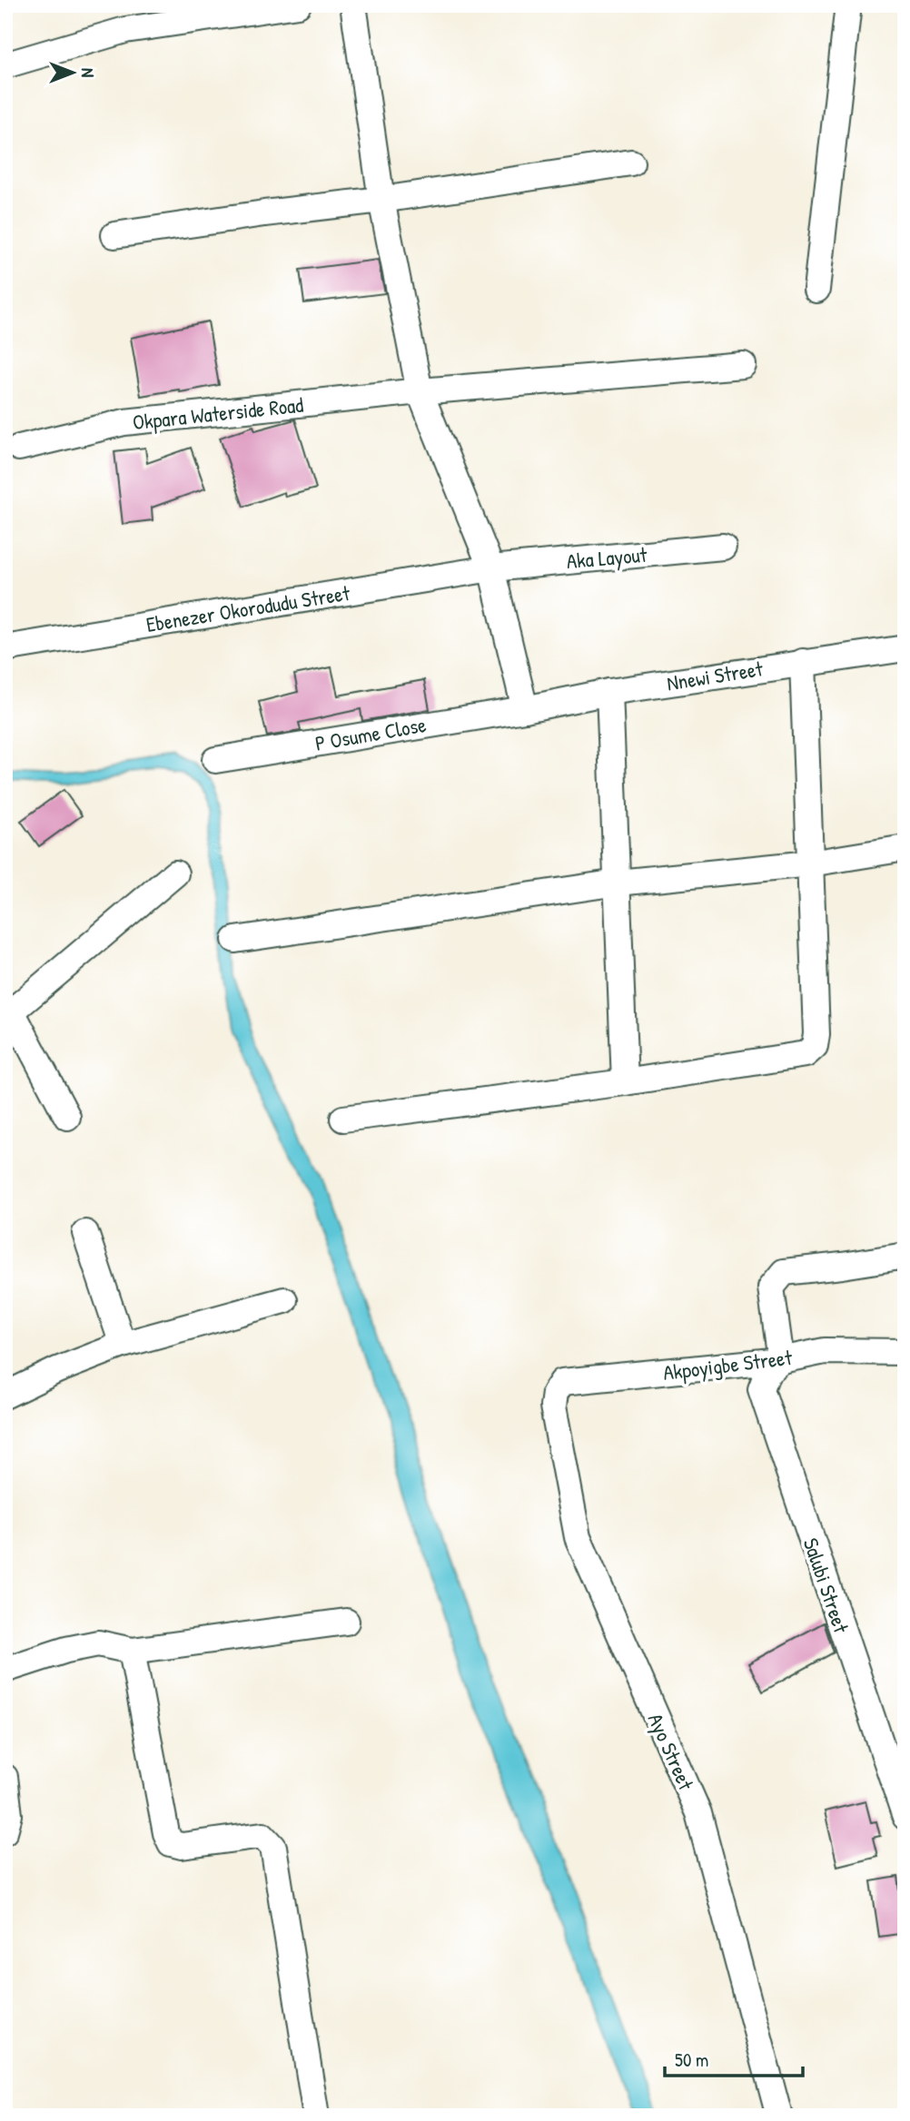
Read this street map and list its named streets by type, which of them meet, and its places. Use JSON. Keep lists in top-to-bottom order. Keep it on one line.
{"streets":{"street":["Okpara Waterside Road","Aka Layout","Ebenezer Okorodudu Street","Nnewi Street","P Osume Close","Akpoyigbe Street","Salubi Street","Ayo Street"]},"crossings":[["Aka Layout","Ebenezer Okorodudu Street"],["Nnewi Street","P Osume Close"],["Akpoyigbe Street","Salubi Street"],["Akpoyigbe Street","Ayo Street"]],"scale_bar":"50 m","north":"right"}
